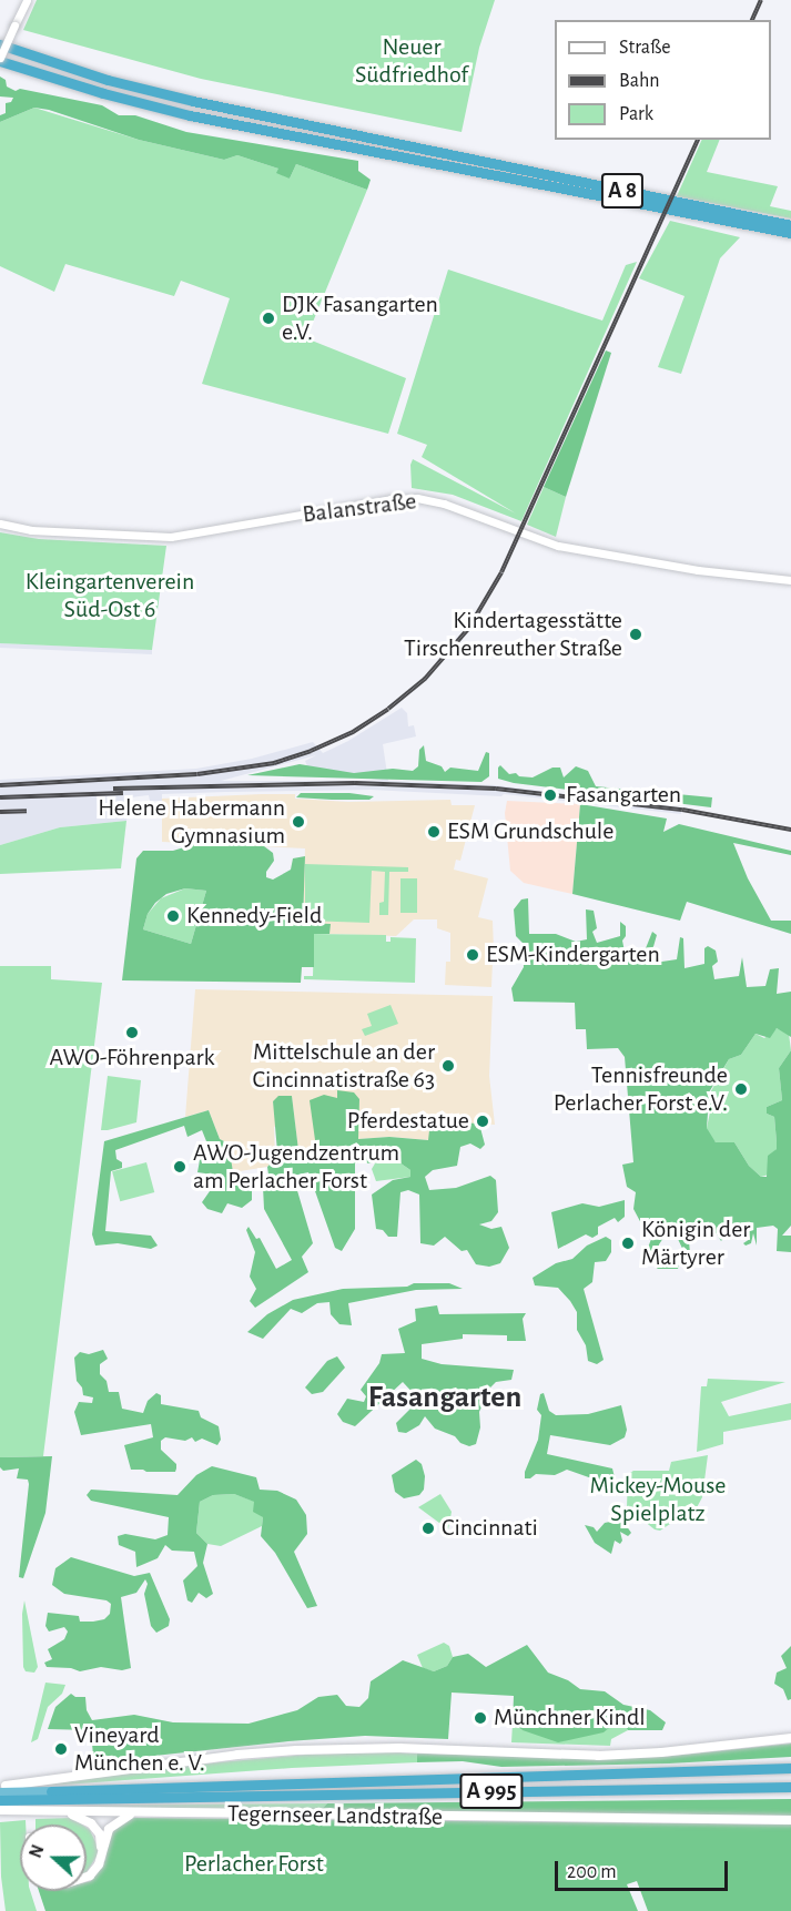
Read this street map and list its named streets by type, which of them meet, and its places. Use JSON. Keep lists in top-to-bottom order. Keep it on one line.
{"streets":{"highway":["A 8","A 995"],"main road":["Tegernseer Landstraße"],"street":["Balanstraße"]},"districts":["Fasangarten"],"parks":["Neuer Südfriedhof","Kleingartenverein Süd-Ost 6","Mickey-Mouse Spielplatz","Perlacher Forst"],"places":["DJK Fasangarten e.V.","Kindertagesstätte Tirschenreuther Straße","Fasangarten","Helene Habermann Gymnasium","ESM Grundschule","Kennedy-Field","ESM-Kindergarten","AWO-Föhrenpark","Mittelschule an der Cincinnatistraße 63","Tennisfreunde Perlacher Forst e.V.","Pferdestatue","AWO-Jugendzentrum am Perlacher Forst","Königin der Märtyrer","Cincinnati","Münchner Kindl","Vineyard München e. V."],"legend":["Straße","Bahn","Park"],"scale_bar":"200 m","north":"left"}
